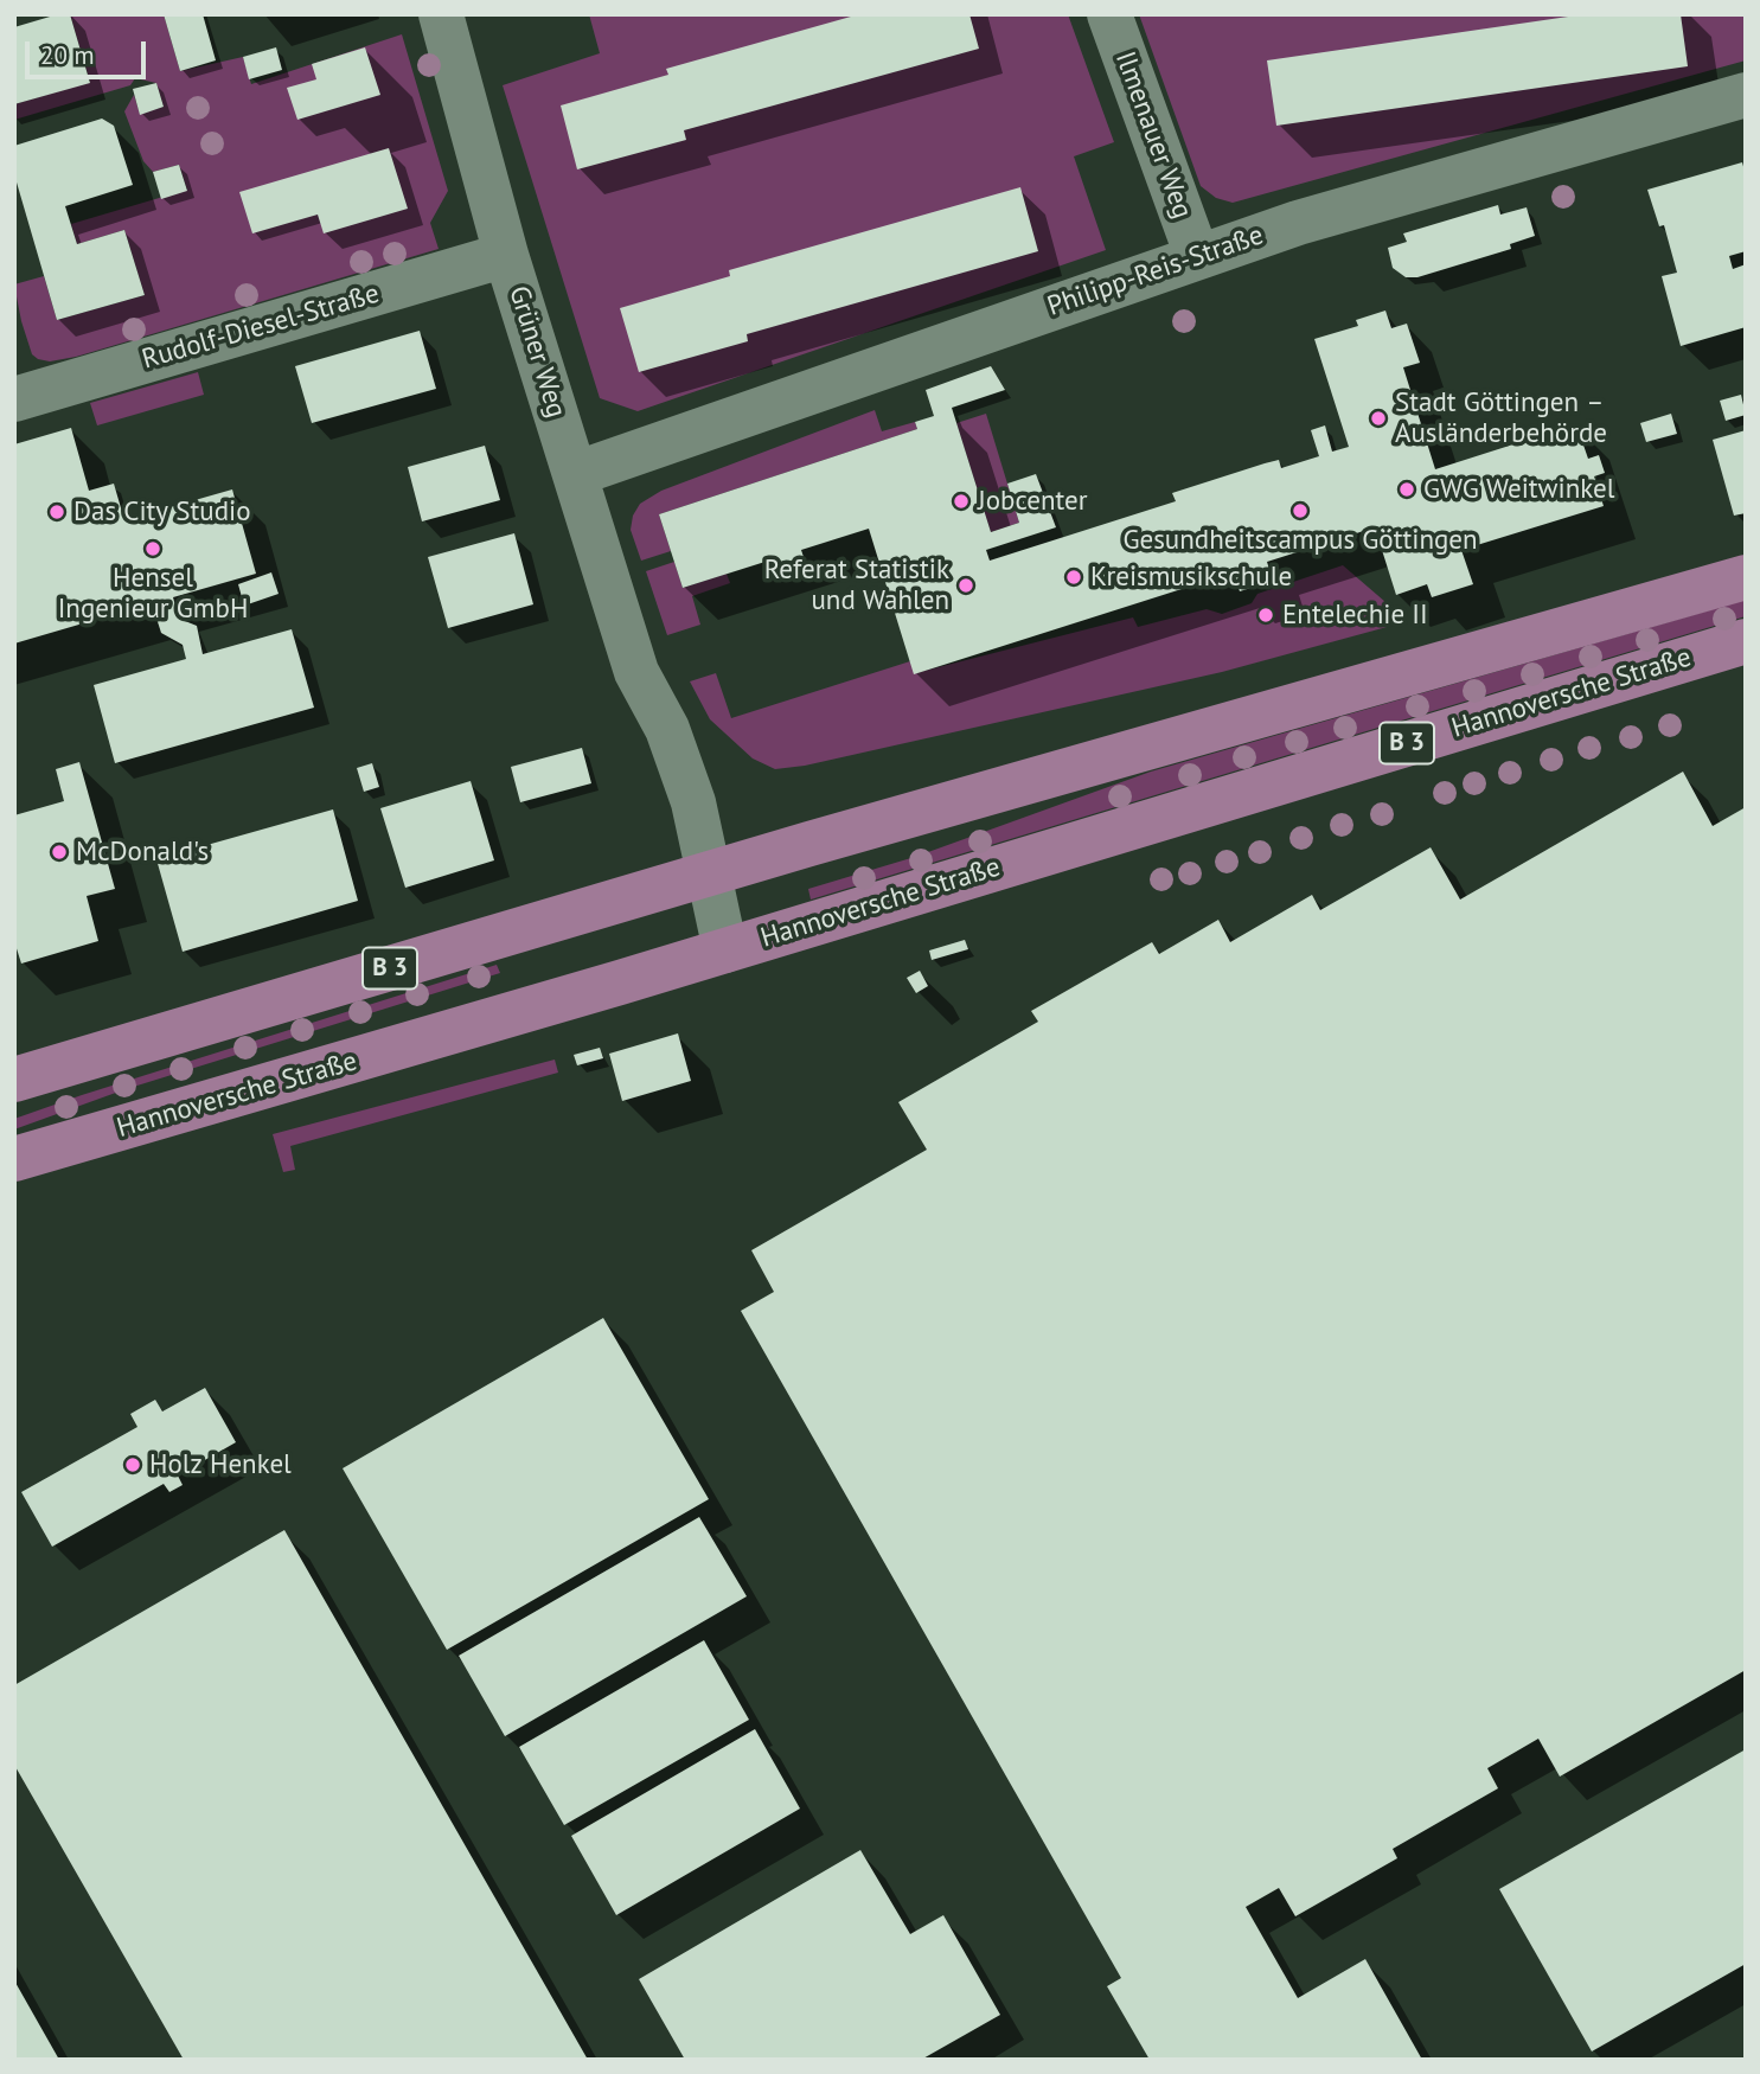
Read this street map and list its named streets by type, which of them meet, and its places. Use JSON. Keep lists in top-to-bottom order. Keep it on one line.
{"streets":{"main road":["Hannoversche Straße","B 3"],"street":["Ilmenauer Weg","Philipp-Reis-Straße","Rudolf-Diesel-Straße","Grüner Weg"]},"crossings":[["Ilmenauer Weg","Philipp-Reis-Straße"],["Philipp-Reis-Straße","Grüner Weg"],["Rudolf-Diesel-Straße","Grüner Weg"],["Grüner Weg","Hannoversche Straße"],["Grüner Weg","B 3"]],"places":["Stadt Göttingen – Ausländerbehörde","GWG Weitwinkel","Jobcenter","Gesundheitscampus Göttingen","Das City Studio","Hensel Ingenieur GmbH","Kreismusikschule","Referat Statistik und Wahlen","Entelechie II","McDonald's","Holz Henkel"],"scale_bar":"20 m"}
